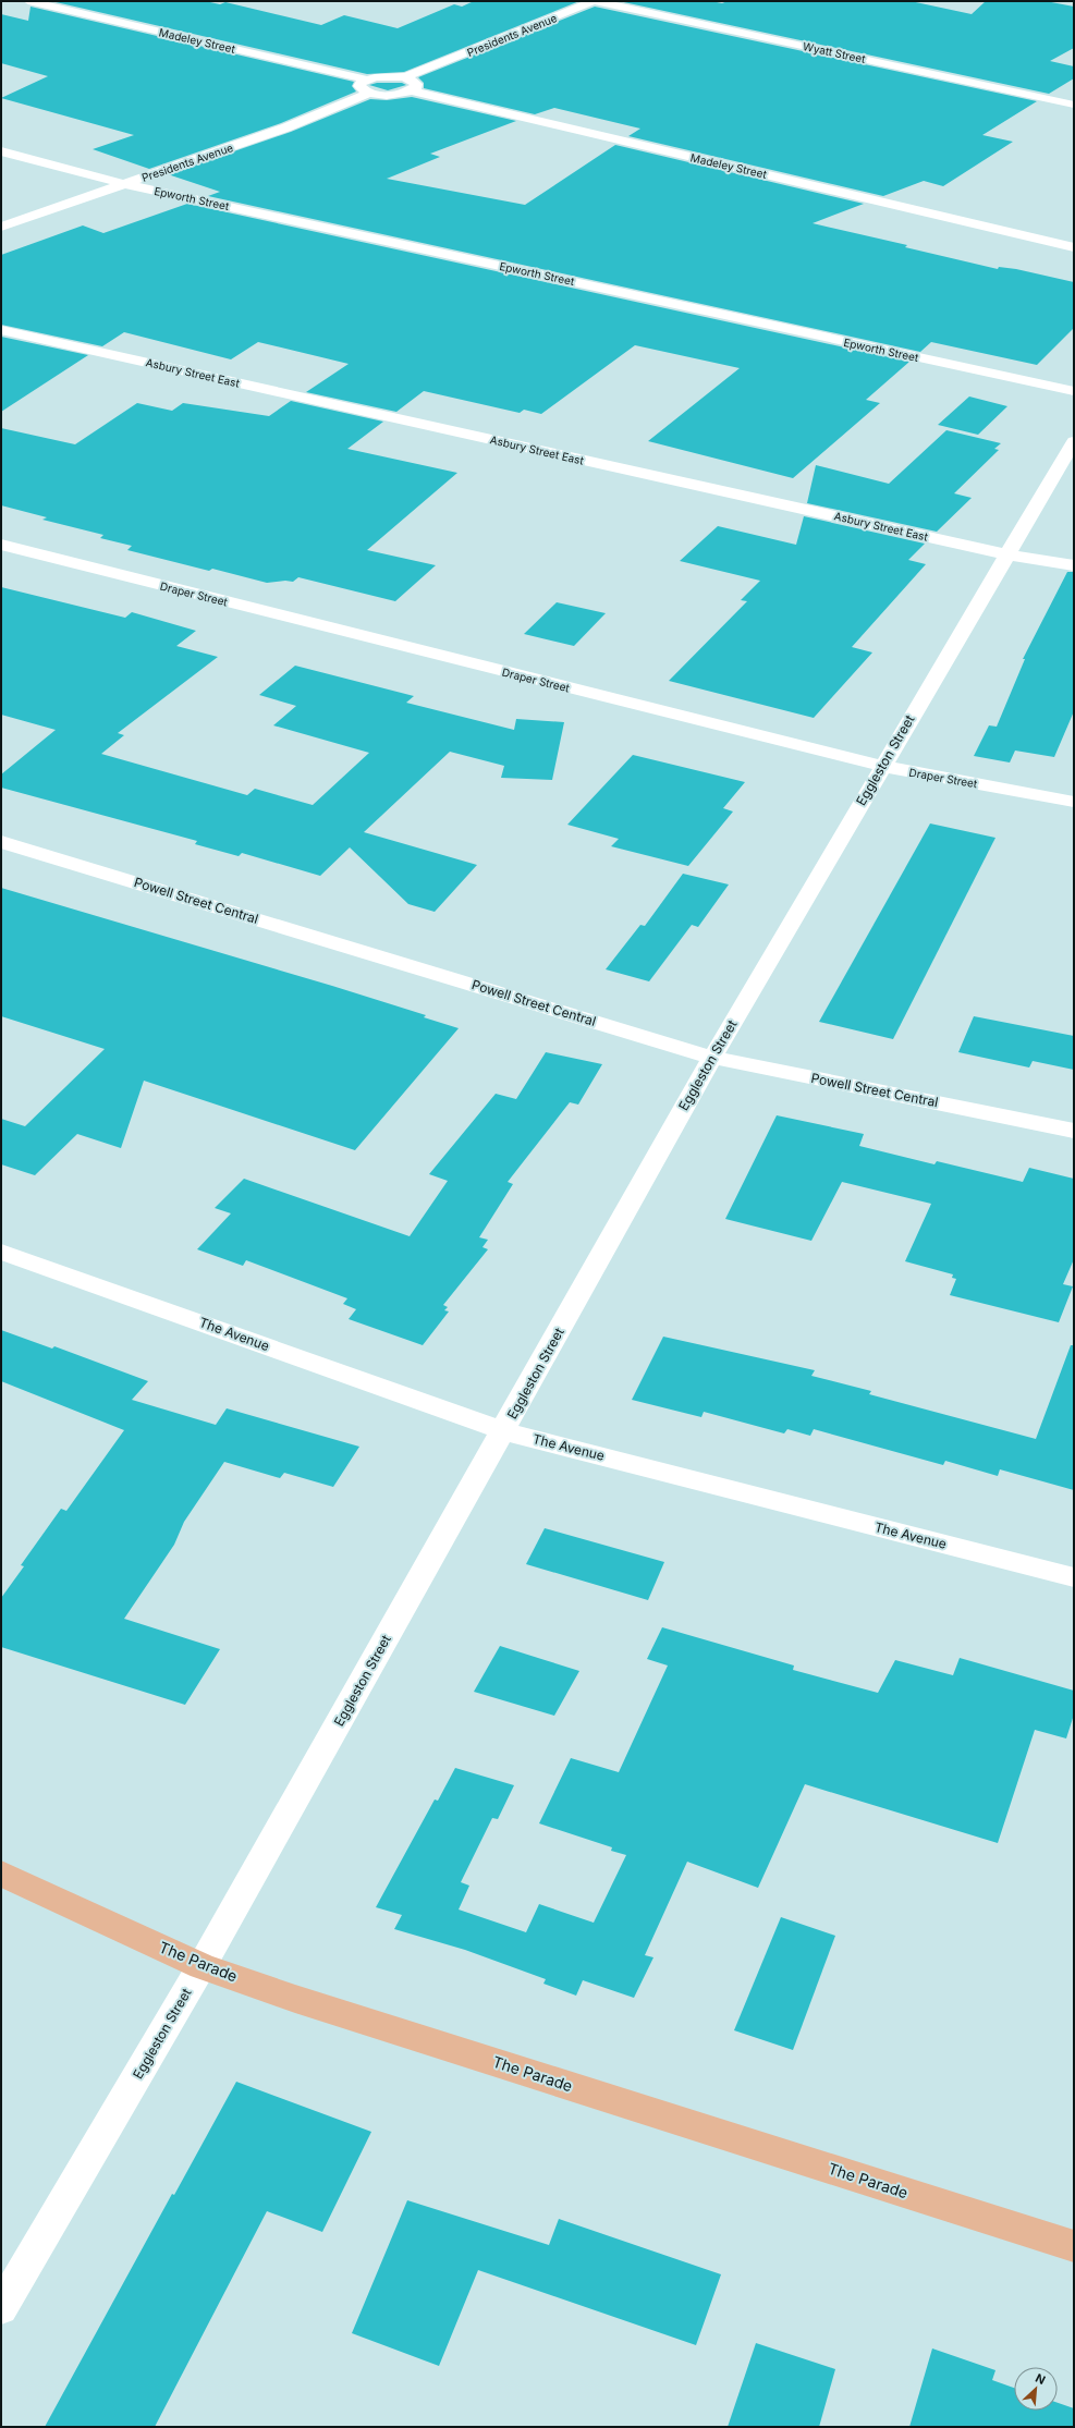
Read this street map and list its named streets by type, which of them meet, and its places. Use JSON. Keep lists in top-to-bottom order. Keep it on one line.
{"streets":{"main road":["The Parade"],"street":["Presidents Avenue","Madeley Street","Wyatt Street","Epworth Street","Asbury Street East","Draper Street","Eggleston Street","Powell Street Central","The Avenue"]},"crossings":[["Presidents Avenue","Wyatt Street"],["Presidents Avenue","Epworth Street"],["Asbury Street East","Eggleston Street"],["Draper Street","Eggleston Street"],["Eggleston Street","Powell Street Central"],["Eggleston Street","The Avenue"],["Eggleston Street","The Parade"]],"north":"top right"}
